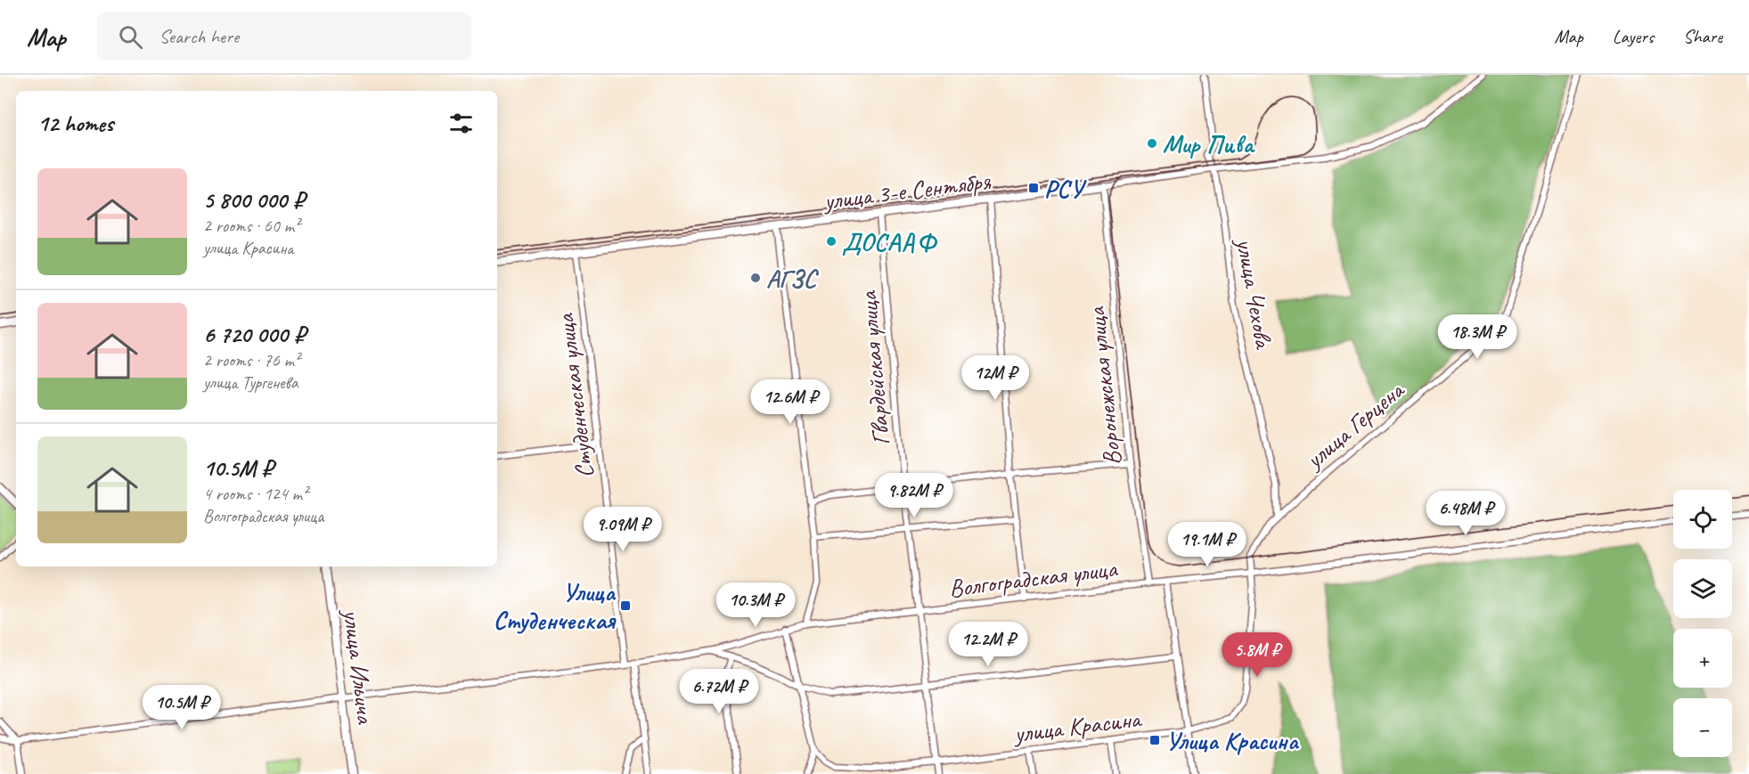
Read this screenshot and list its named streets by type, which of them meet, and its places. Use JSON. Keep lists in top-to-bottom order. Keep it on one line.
{"streets":{"street":["улица 3-е Сентября","улица Чехова","Гвардейская улица","Воронежская улица","Студенческая улица","улица Герцена","Волгоградская улица","улица Ильича","улица Красина"]},"crossings":[["улица 3-е Сентября","улица Чехова"],["улица 3-е Сентября","Гвардейская улица"],["улица 3-е Сентября","Воронежская улица"],["улица 3-е Сентября","Студенческая улица"],["улица Чехова","улица Герцена"],["Гвардейская улица","Волгоградская улица"],["Гвардейская улица","улица Красина"],["Воронежская улица","Волгоградская улица"],["Студенческая улица","Волгоградская улица"],["улица Герцена","Волгоградская улица"],["улица Герцена","улица Красина"],["Волгоградская улица","улица Ильича"],["Волгоградская улица","улица Красина"]],"places":{"other":["Мир Пива","ДОСААФ","АГЗС"],"transit":["РСУ","Улица Студенческая","Улица Красина"]},"page":{"header":"Map","search":"Search here","nav":["Map","Layers","Share"],"heading":"12 homes","list":[{"name":"5 800 000 ₽","note":"2 rooms · 60 m² · улица Красина"},{"name":"6 720 000 ₽","note":"2 rooms · 76 m² · улица Тургенева"},{"name":"10.5M ₽","note":"4 rooms · 124 m² · Волгоградская улица"}],"price":["18.3M ₽","12M ₽","12.6M ₽","9.82M ₽","6.48M ₽","9.09M ₽","19.1M ₽","10.3M ₽","12.2M ₽","5.8M ₽","6.72M ₽","10.5M ₽"],"map_buttons":["+","−"]}}
